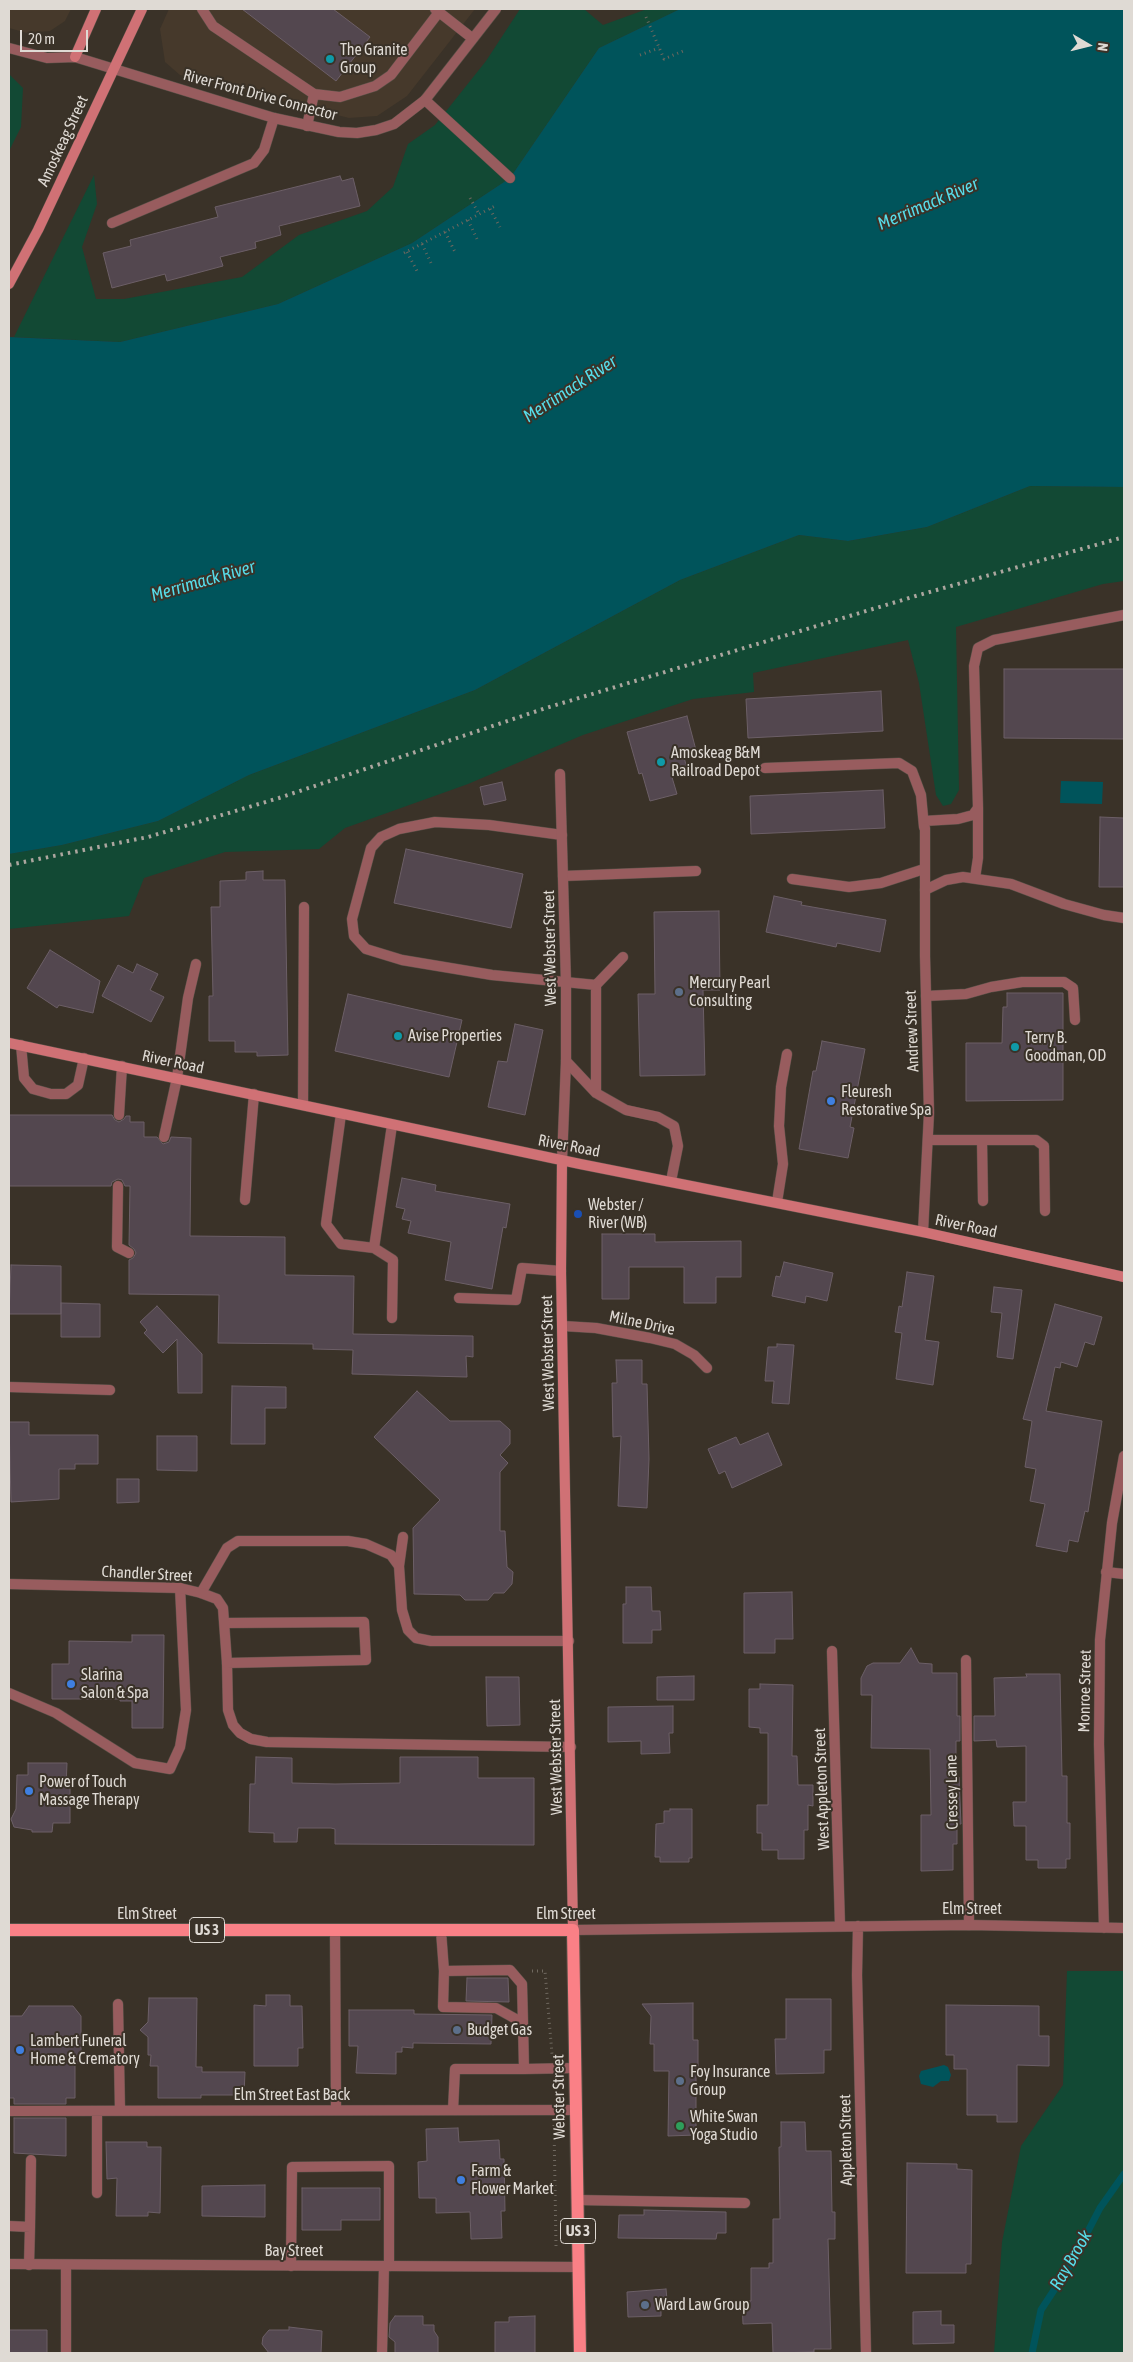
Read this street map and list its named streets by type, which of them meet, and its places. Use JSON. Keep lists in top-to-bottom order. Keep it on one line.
{"streets":{"main road":["Elm Street","US 3","Webster Street"],"street":["River Front Drive Connector","Amoskeag Street","West Webster Street","Andrew Street","River Road","Milne Drive","Chandler Street","Monroe Street","West Appleton Street","Cressey Lane","Elm Street East Back","Appleton Street","Bay Street"]},"crossings":[["River Front Drive Connector","Amoskeag Street"],["West Webster Street","River Road"],["West Webster Street","Milne Drive"],["West Webster Street","Chandler Street"],["West Webster Street","Elm Street"],["West Webster Street","Webster Street"],["Andrew Street","River Road"],["Monroe Street","Elm Street"],["West Appleton Street","Elm Street"],["Cressey Lane","Elm Street"],["Elm Street","Webster Street"],["Elm Street","Appleton Street"],["Elm Street East Back","Webster Street"],["Webster Street","Bay Street"]],"water":["Merrimack River","Ray Brook"],"places":["The Granite Group","Amoskeag B&M Railroad Depot","Mercury Pearl Consulting","Avise Properties","Terry B. Goodman, OD","Fleuresh Restorative Spa","Webster / River (WB)","Slarina Salon & Spa","Power of Touch Massage Therapy","Budget Gas","Lambert Funeral Home & Crematory","Foy Insurance Group","White Swan Yoga Studio","Farm & Flower Market","Ward Law Group"],"scale_bar":"20 m","north":"right"}
